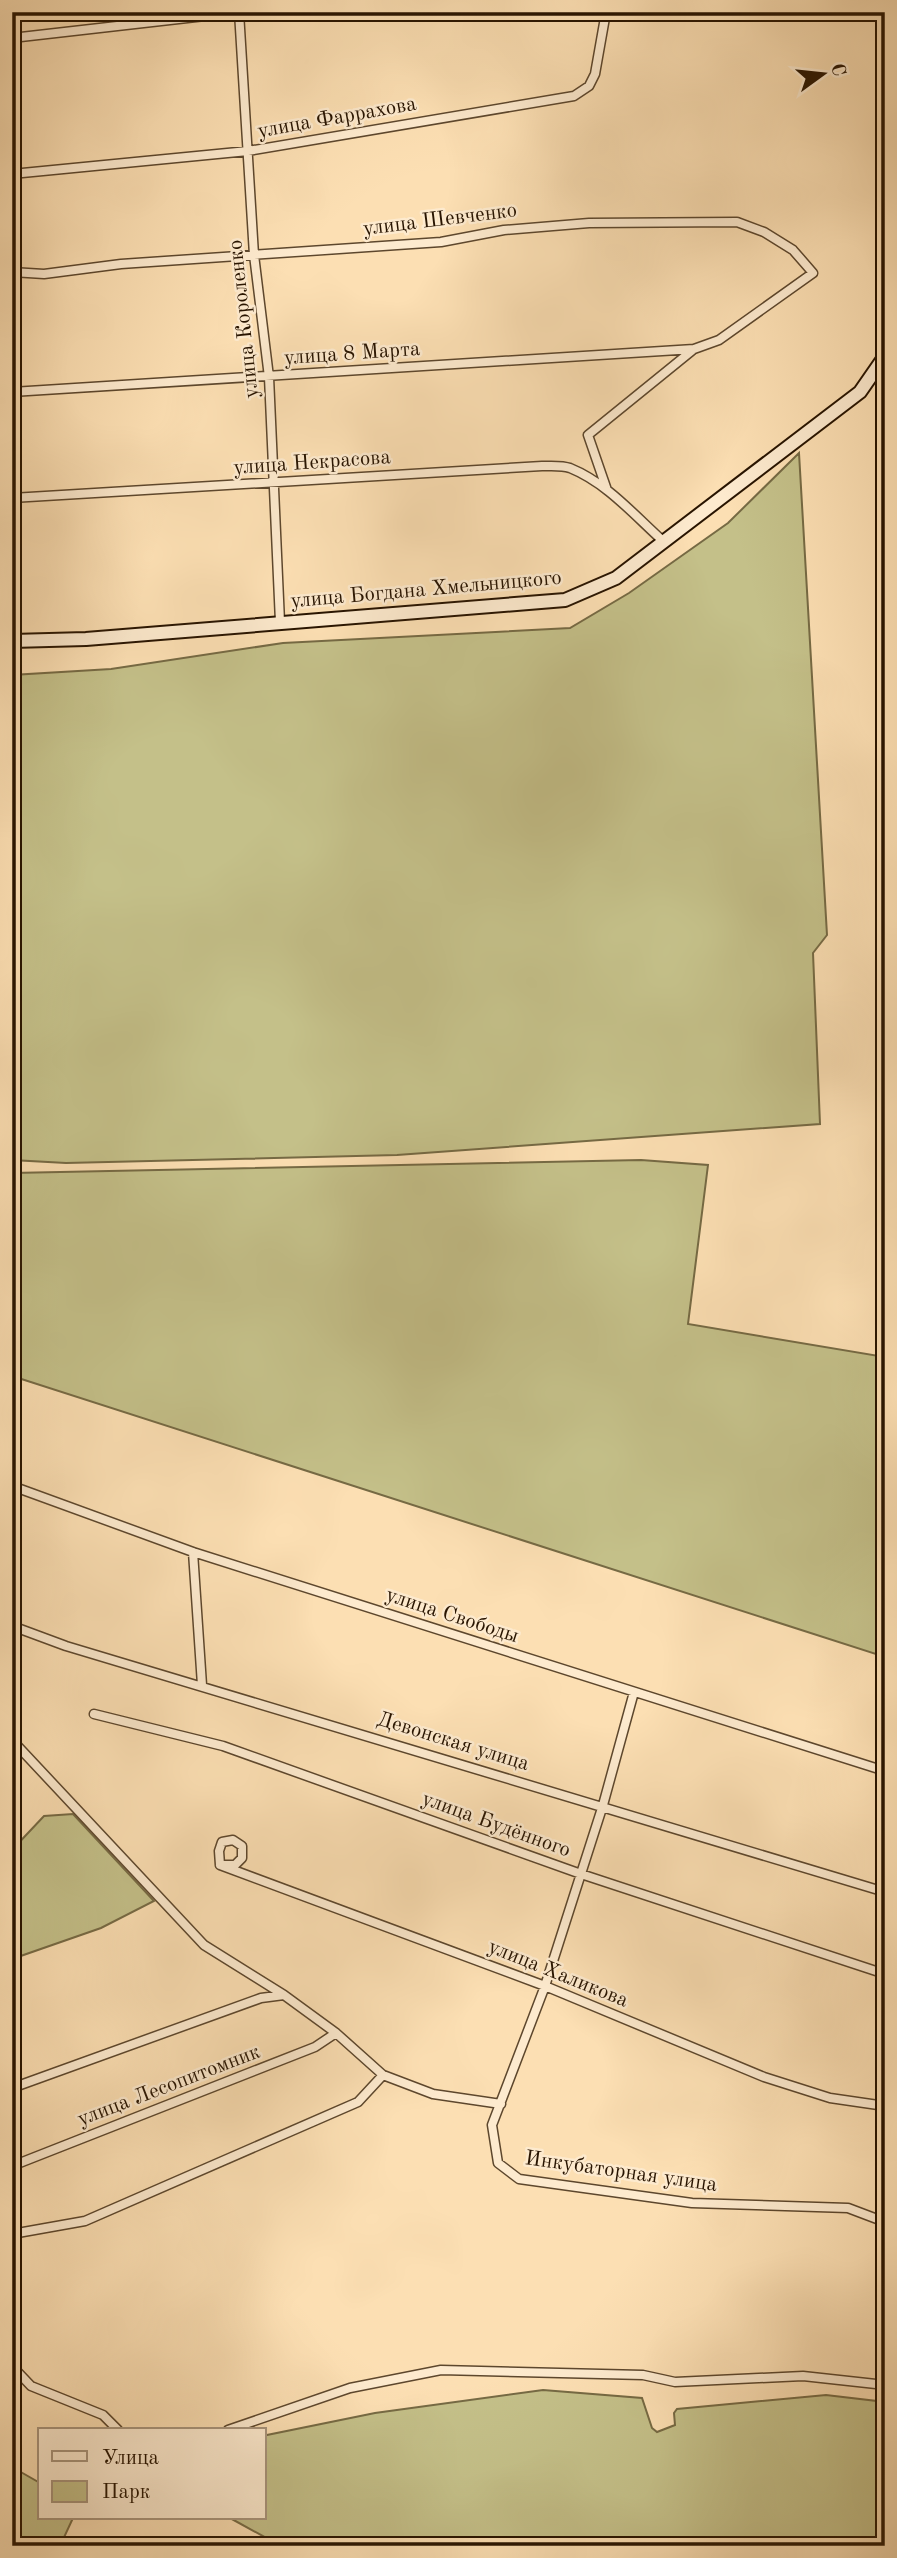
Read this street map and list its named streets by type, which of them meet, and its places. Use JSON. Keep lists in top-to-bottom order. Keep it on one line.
{"streets":{"street":["улица Фаррахова","улица Шевченко","улица Короленко","улица 8 Марта","улица Некрасова","улица Богдана Хмельницкого","улица Свободы","Девонская улица","улица Будённого","улица Халикова","улица Лесопитомник","Инкубаторная улица"]},"crossings":[["улица Фаррахова","улица Короленко"],["улица Шевченко","улица Короленко"],["улица Шевченко","улица Некрасова"],["улица Короленко","улица 8 Марта"],["улица Короленко","улица Некрасова"],["улица Короленко","улица Богдана Хмельницкого"],["улица 8 Марта","улица Некрасова"],["улица Некрасова","улица Богдана Хмельницкого"],["улица Свободы","Инкубаторная улица"],["Девонская улица","Инкубаторная улица"],["улица Будённого","Инкубаторная улица"],["улица Халикова","Инкубаторная улица"]],"legend":["Улица","Парк"],"north":"right"}
